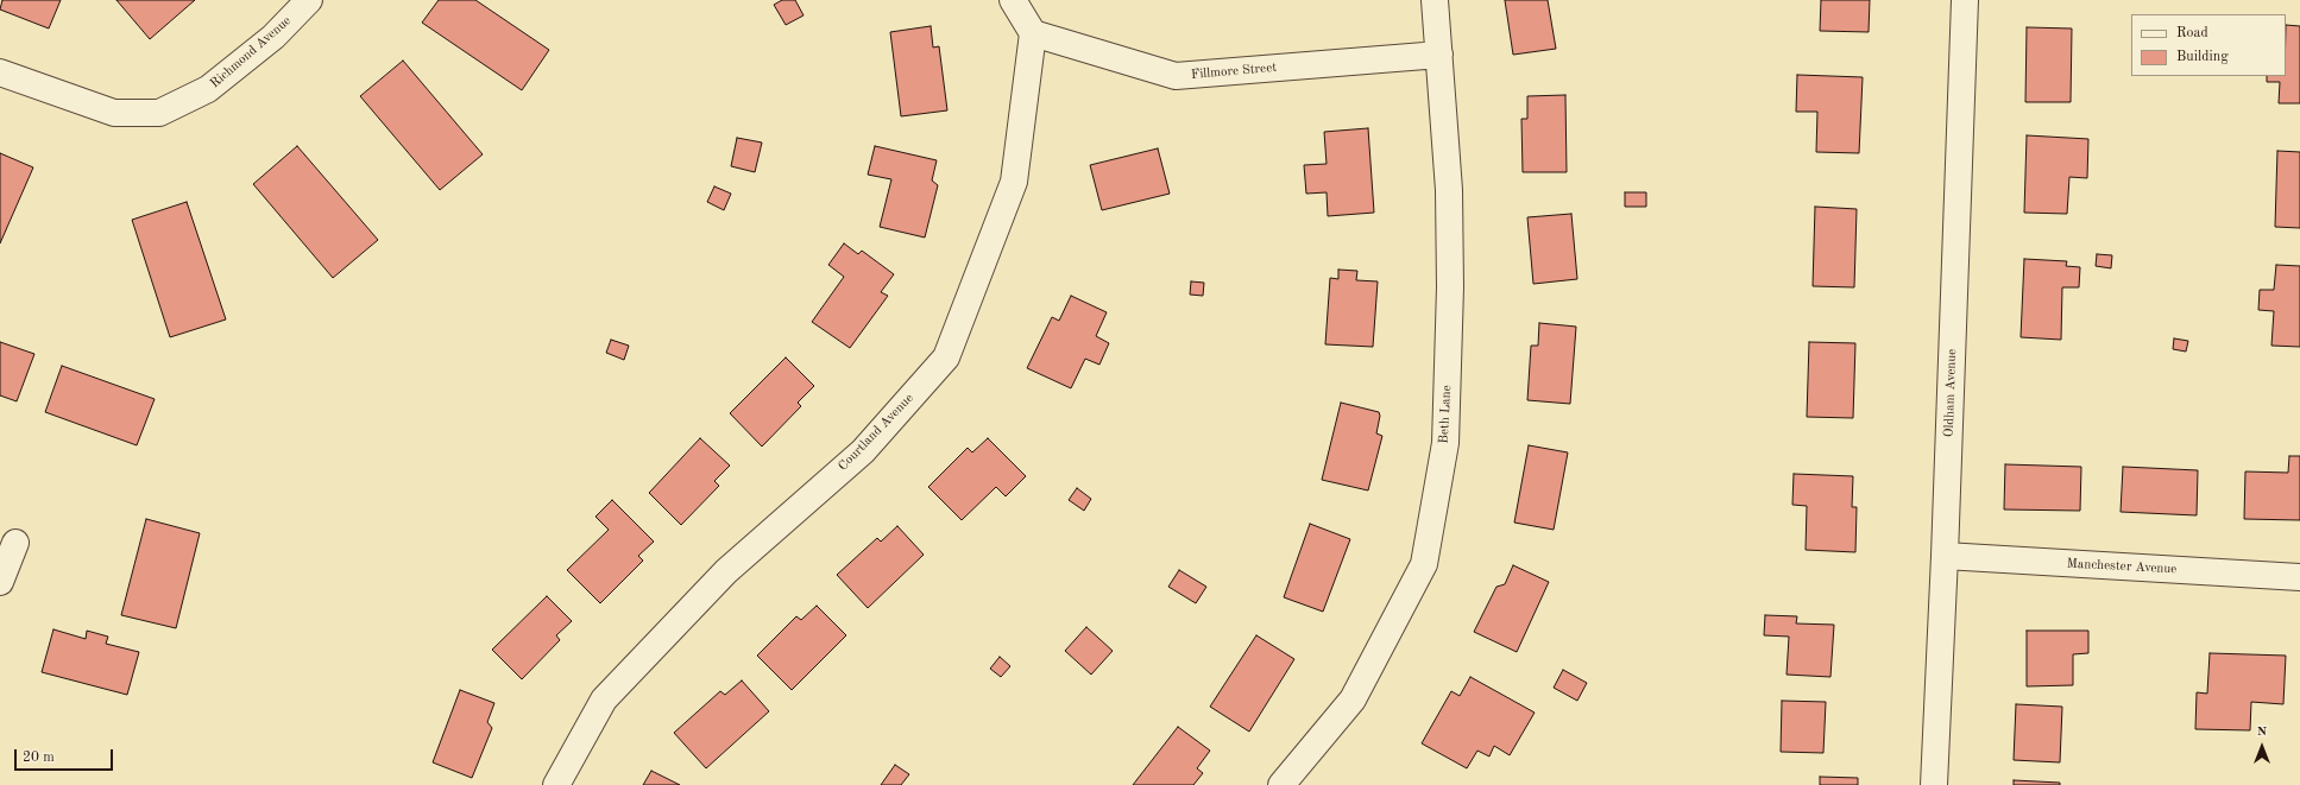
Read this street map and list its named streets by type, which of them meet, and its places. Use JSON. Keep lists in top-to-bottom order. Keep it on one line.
{"streets":{"street":["Richmond Avenue","Fillmore Street","Oldham Avenue","Beth Lane","Courtland Avenue","Manchester Avenue"]},"crossings":[["Fillmore Street","Beth Lane"],["Fillmore Street","Courtland Avenue"],["Oldham Avenue","Manchester Avenue"]],"legend":["Road","Building"],"scale_bar":"20 m","north":"top"}
